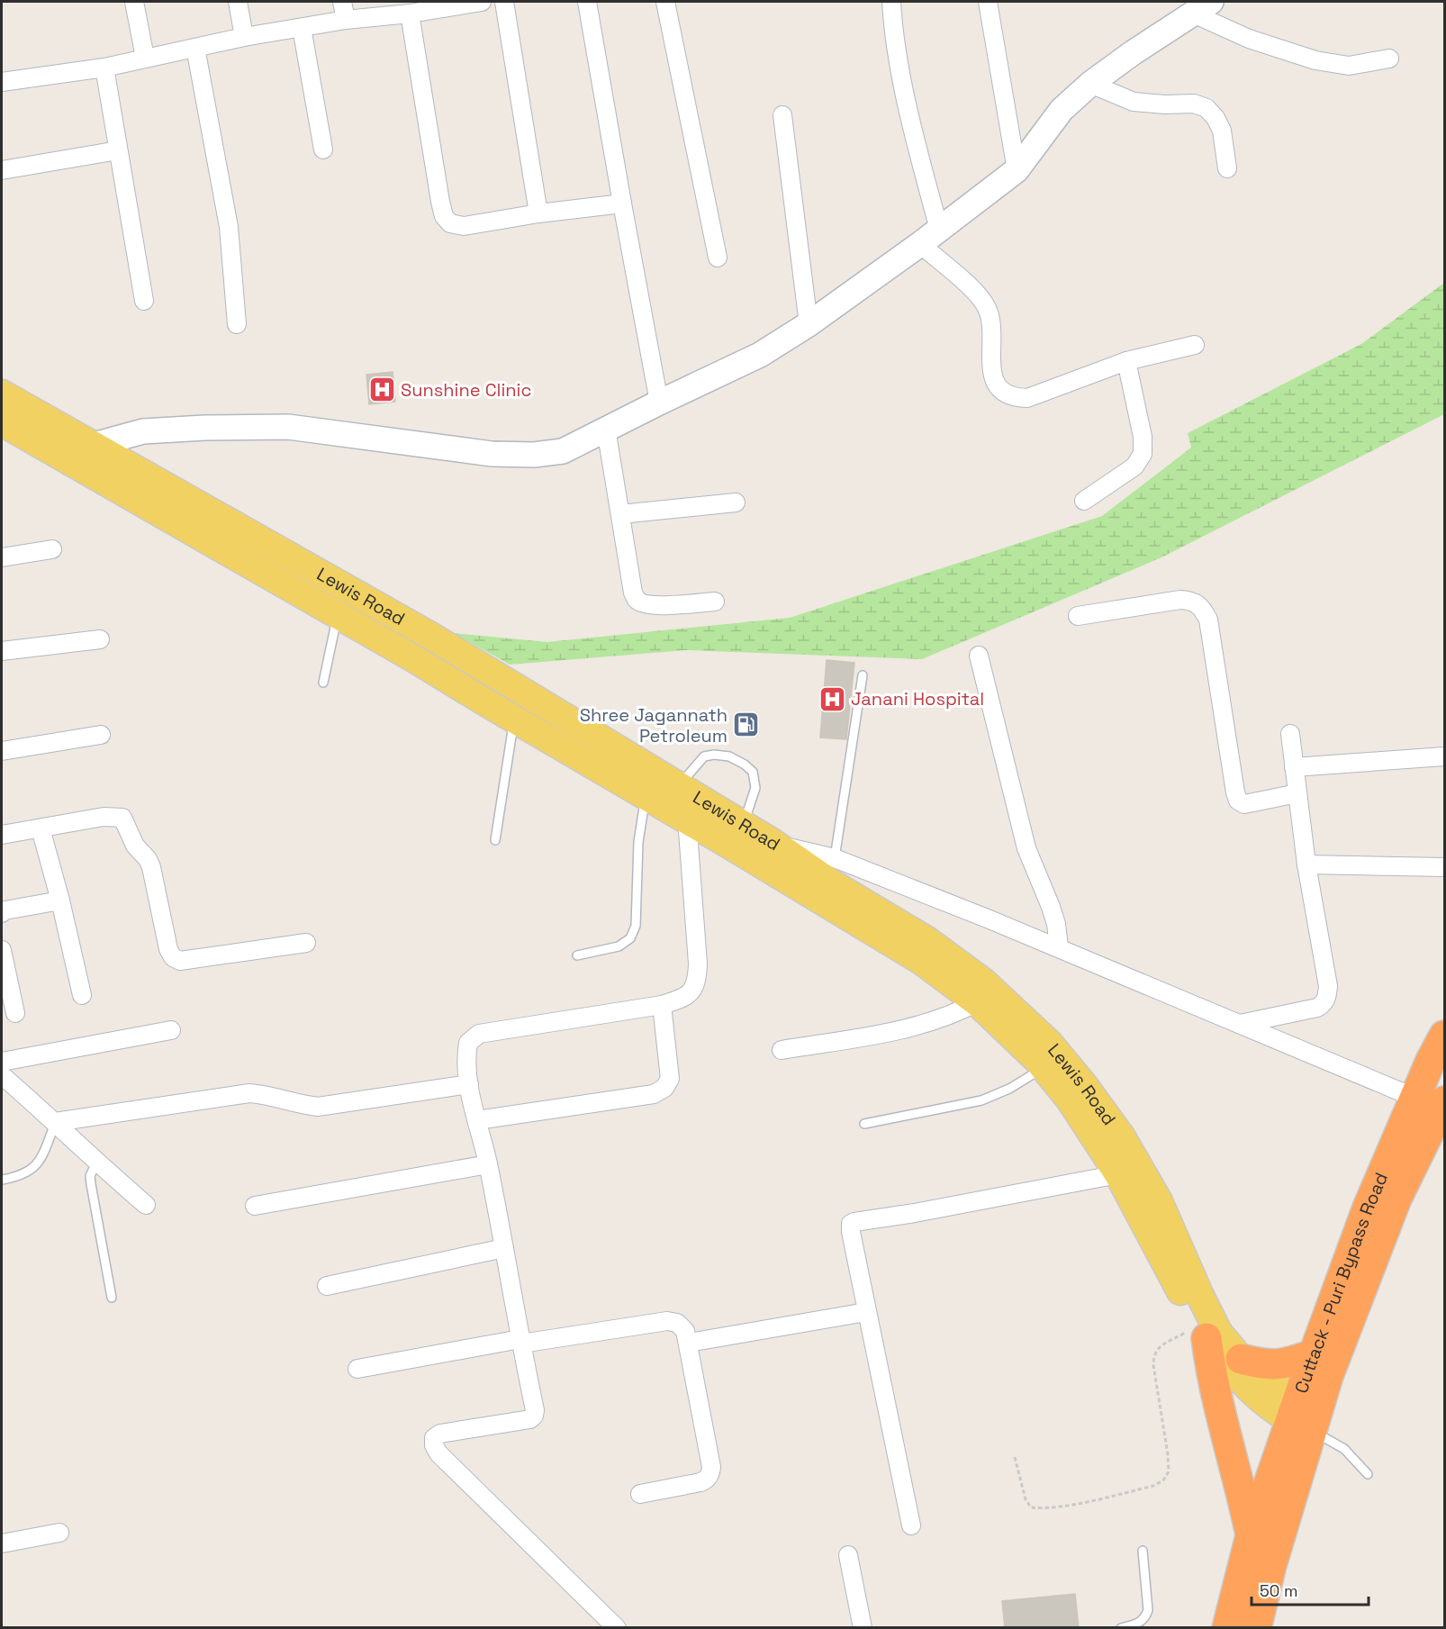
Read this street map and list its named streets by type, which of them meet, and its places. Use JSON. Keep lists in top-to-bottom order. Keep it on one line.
{"streets":{"highway":["Cuttack - Puri Bypass Road"],"main road":["Lewis Road"]},"crossings":[["Lewis Road","Cuttack - Puri Bypass Road"]],"places":{"hospital":["Sunshine Clinic","Janani Hospital"],"fuel station":["Shree Jagannath Petroleum"]},"scale_bar":"50 m"}
